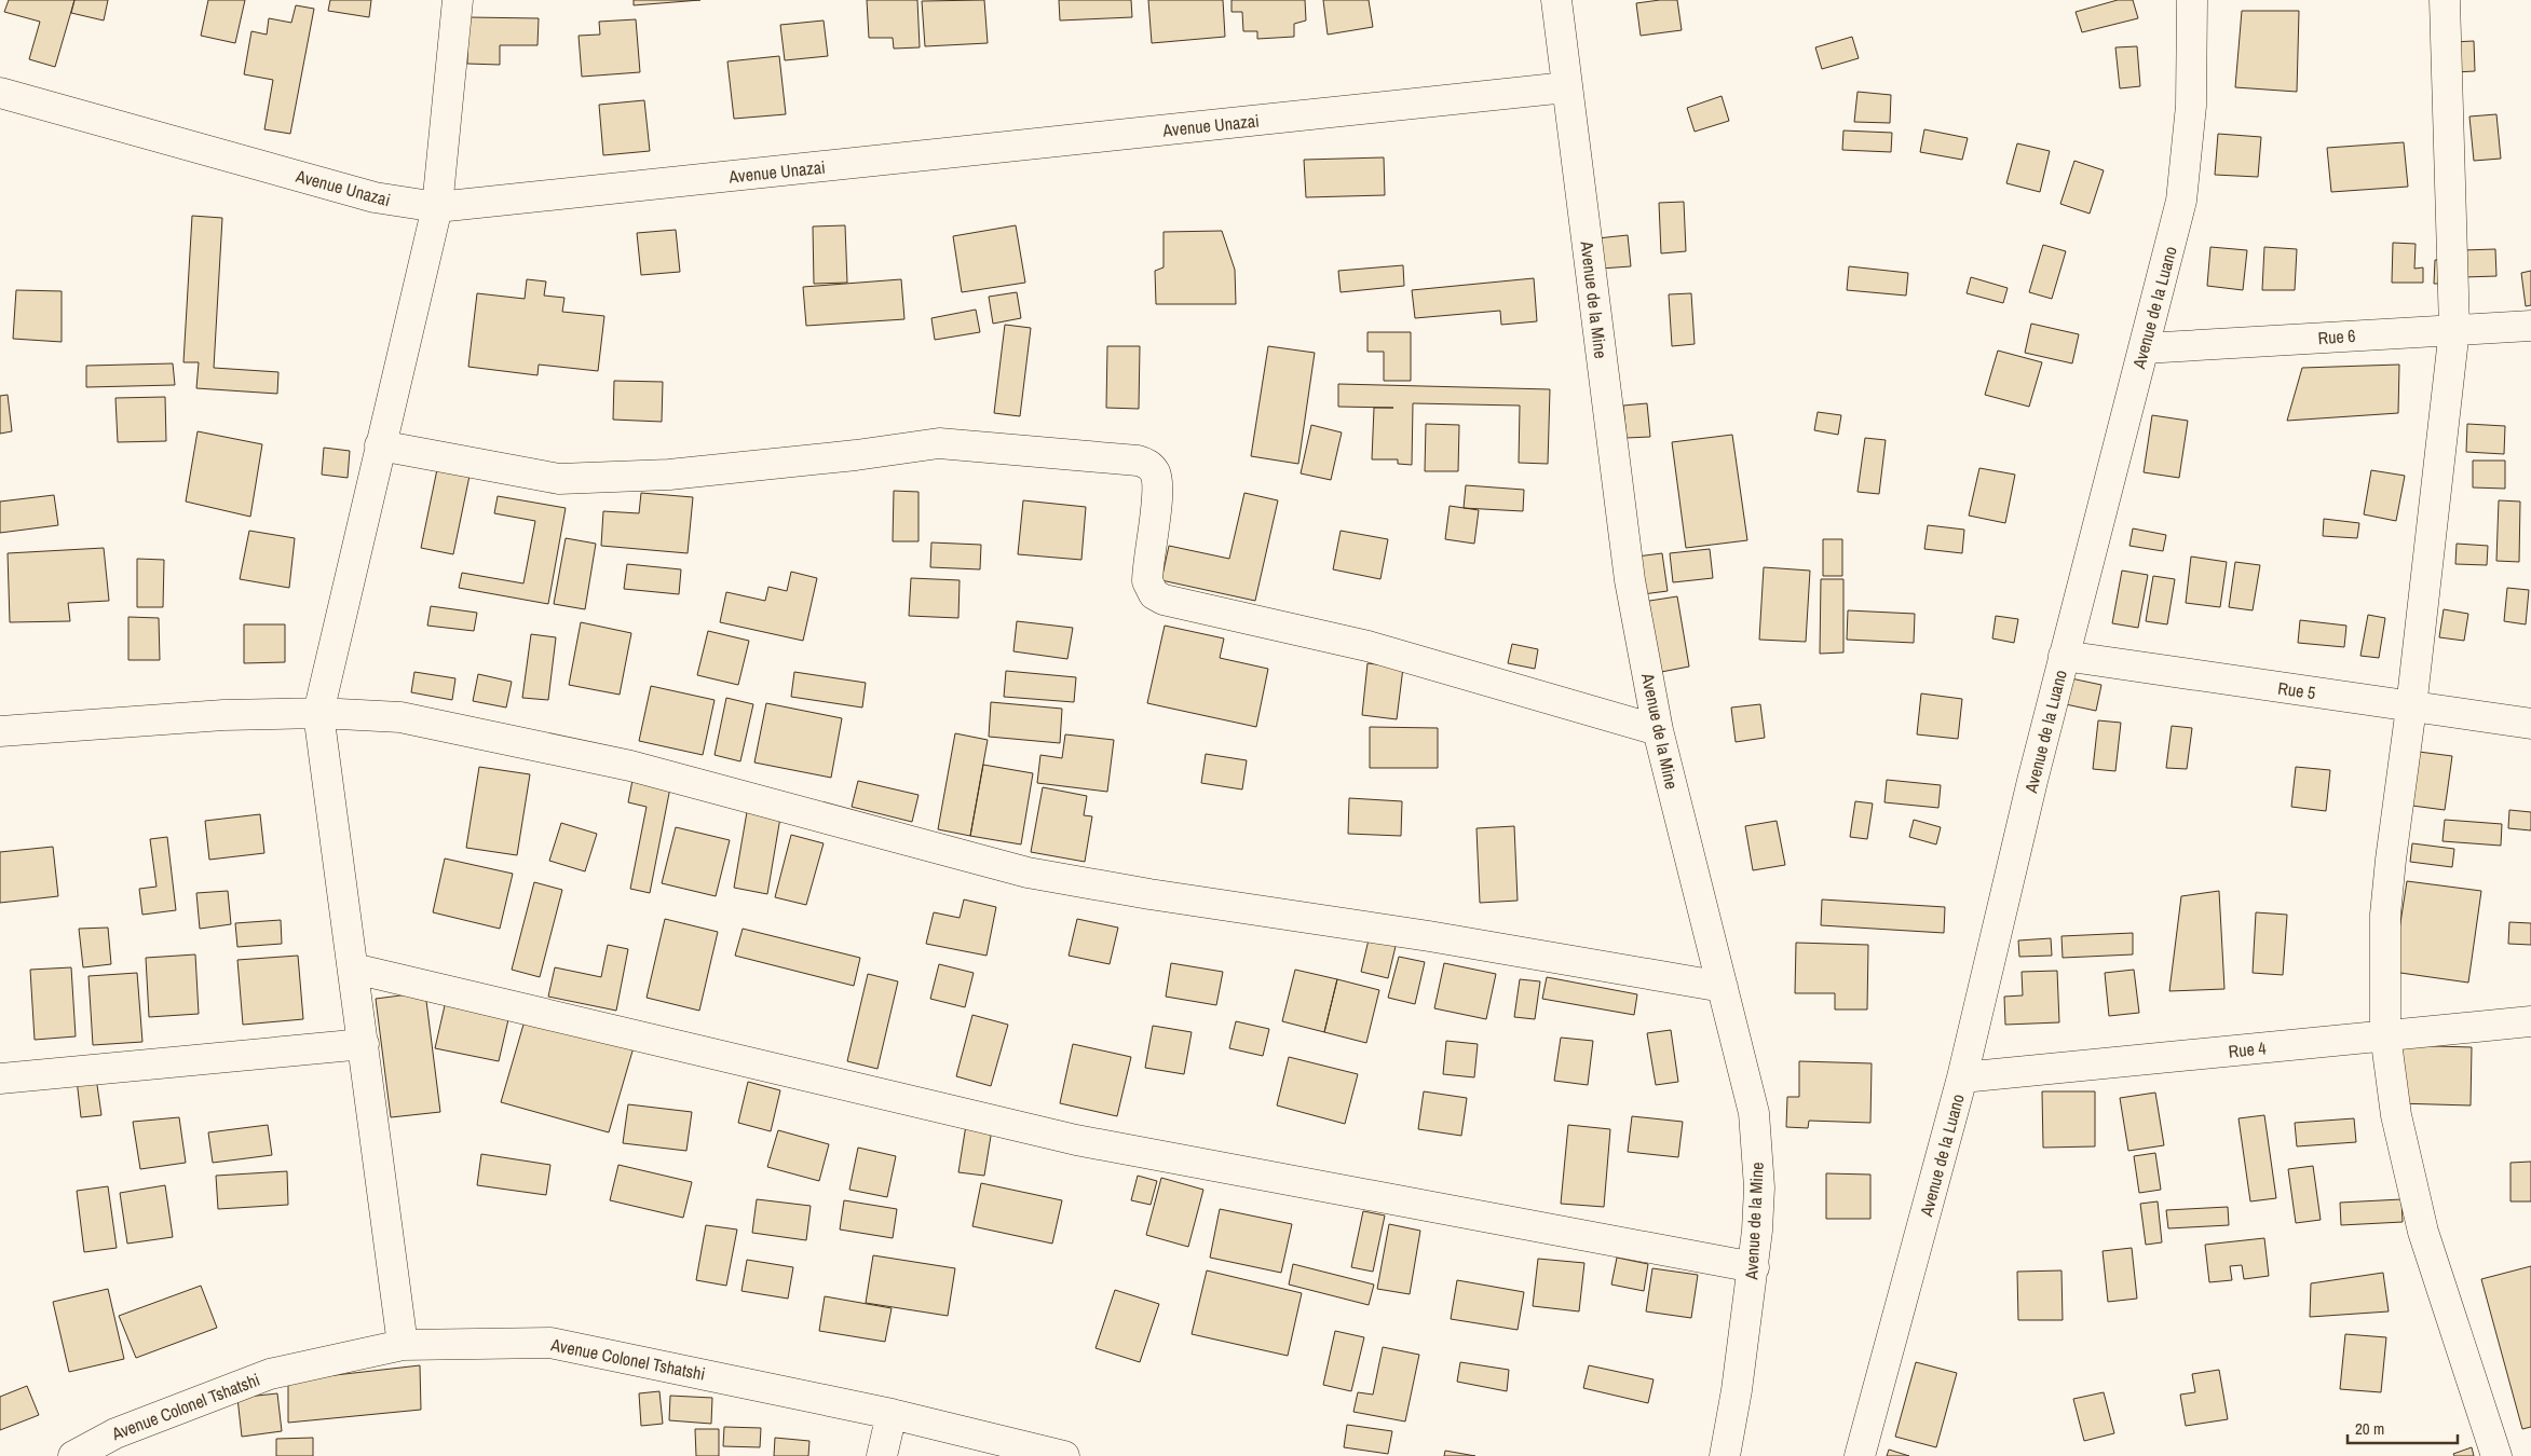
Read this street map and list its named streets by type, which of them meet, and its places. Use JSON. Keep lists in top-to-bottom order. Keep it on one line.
{"streets":{"street":["Avenue Unazai","Avenue de la Mine","Avenue de la Luano","Rue 6","Rue 5","Rue 4","Avenue Colonel Tshatshi"]},"crossings":[["Avenue Unazai","Avenue de la Mine"],["Avenue de la Luano","Rue 6"],["Avenue de la Luano","Rue 5"],["Avenue de la Luano","Rue 4"]],"scale_bar":"20 m"}
